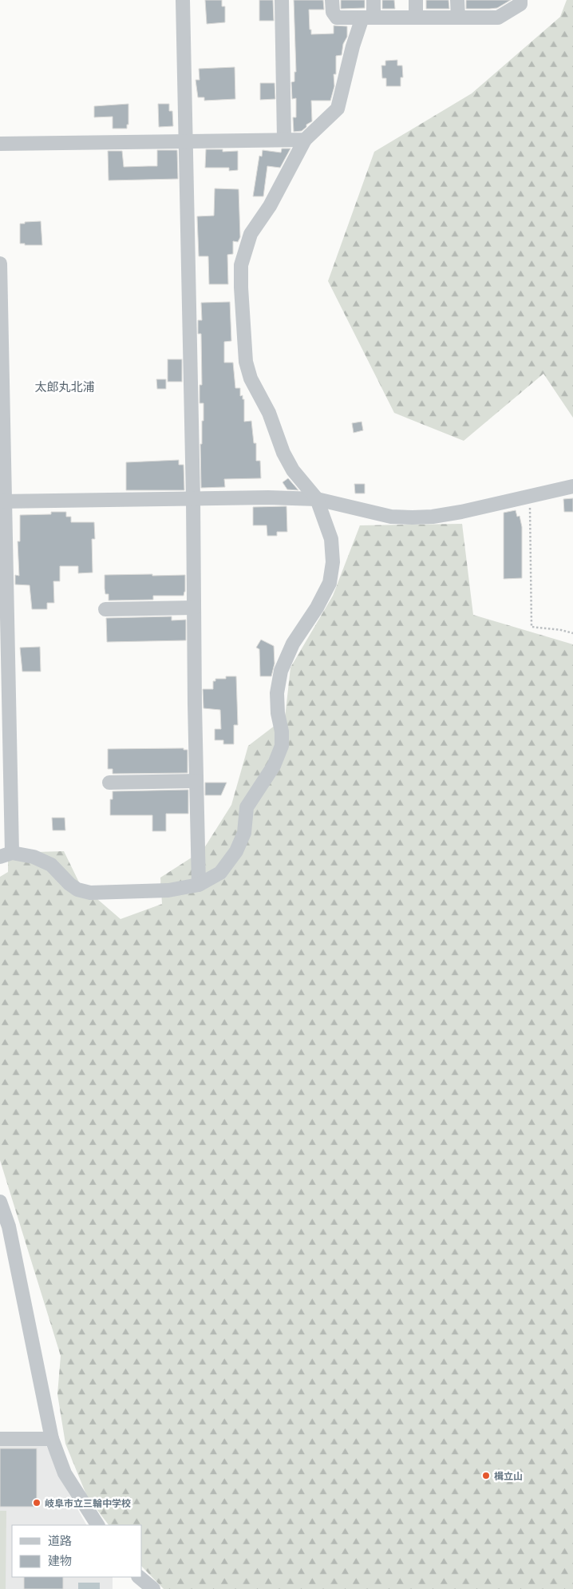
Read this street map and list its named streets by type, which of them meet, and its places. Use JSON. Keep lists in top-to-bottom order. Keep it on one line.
{"districts":["太郎丸北浦"],"places":["楫立山","岐阜市立三輪中学校"],"legend":["道路","建物"]}
